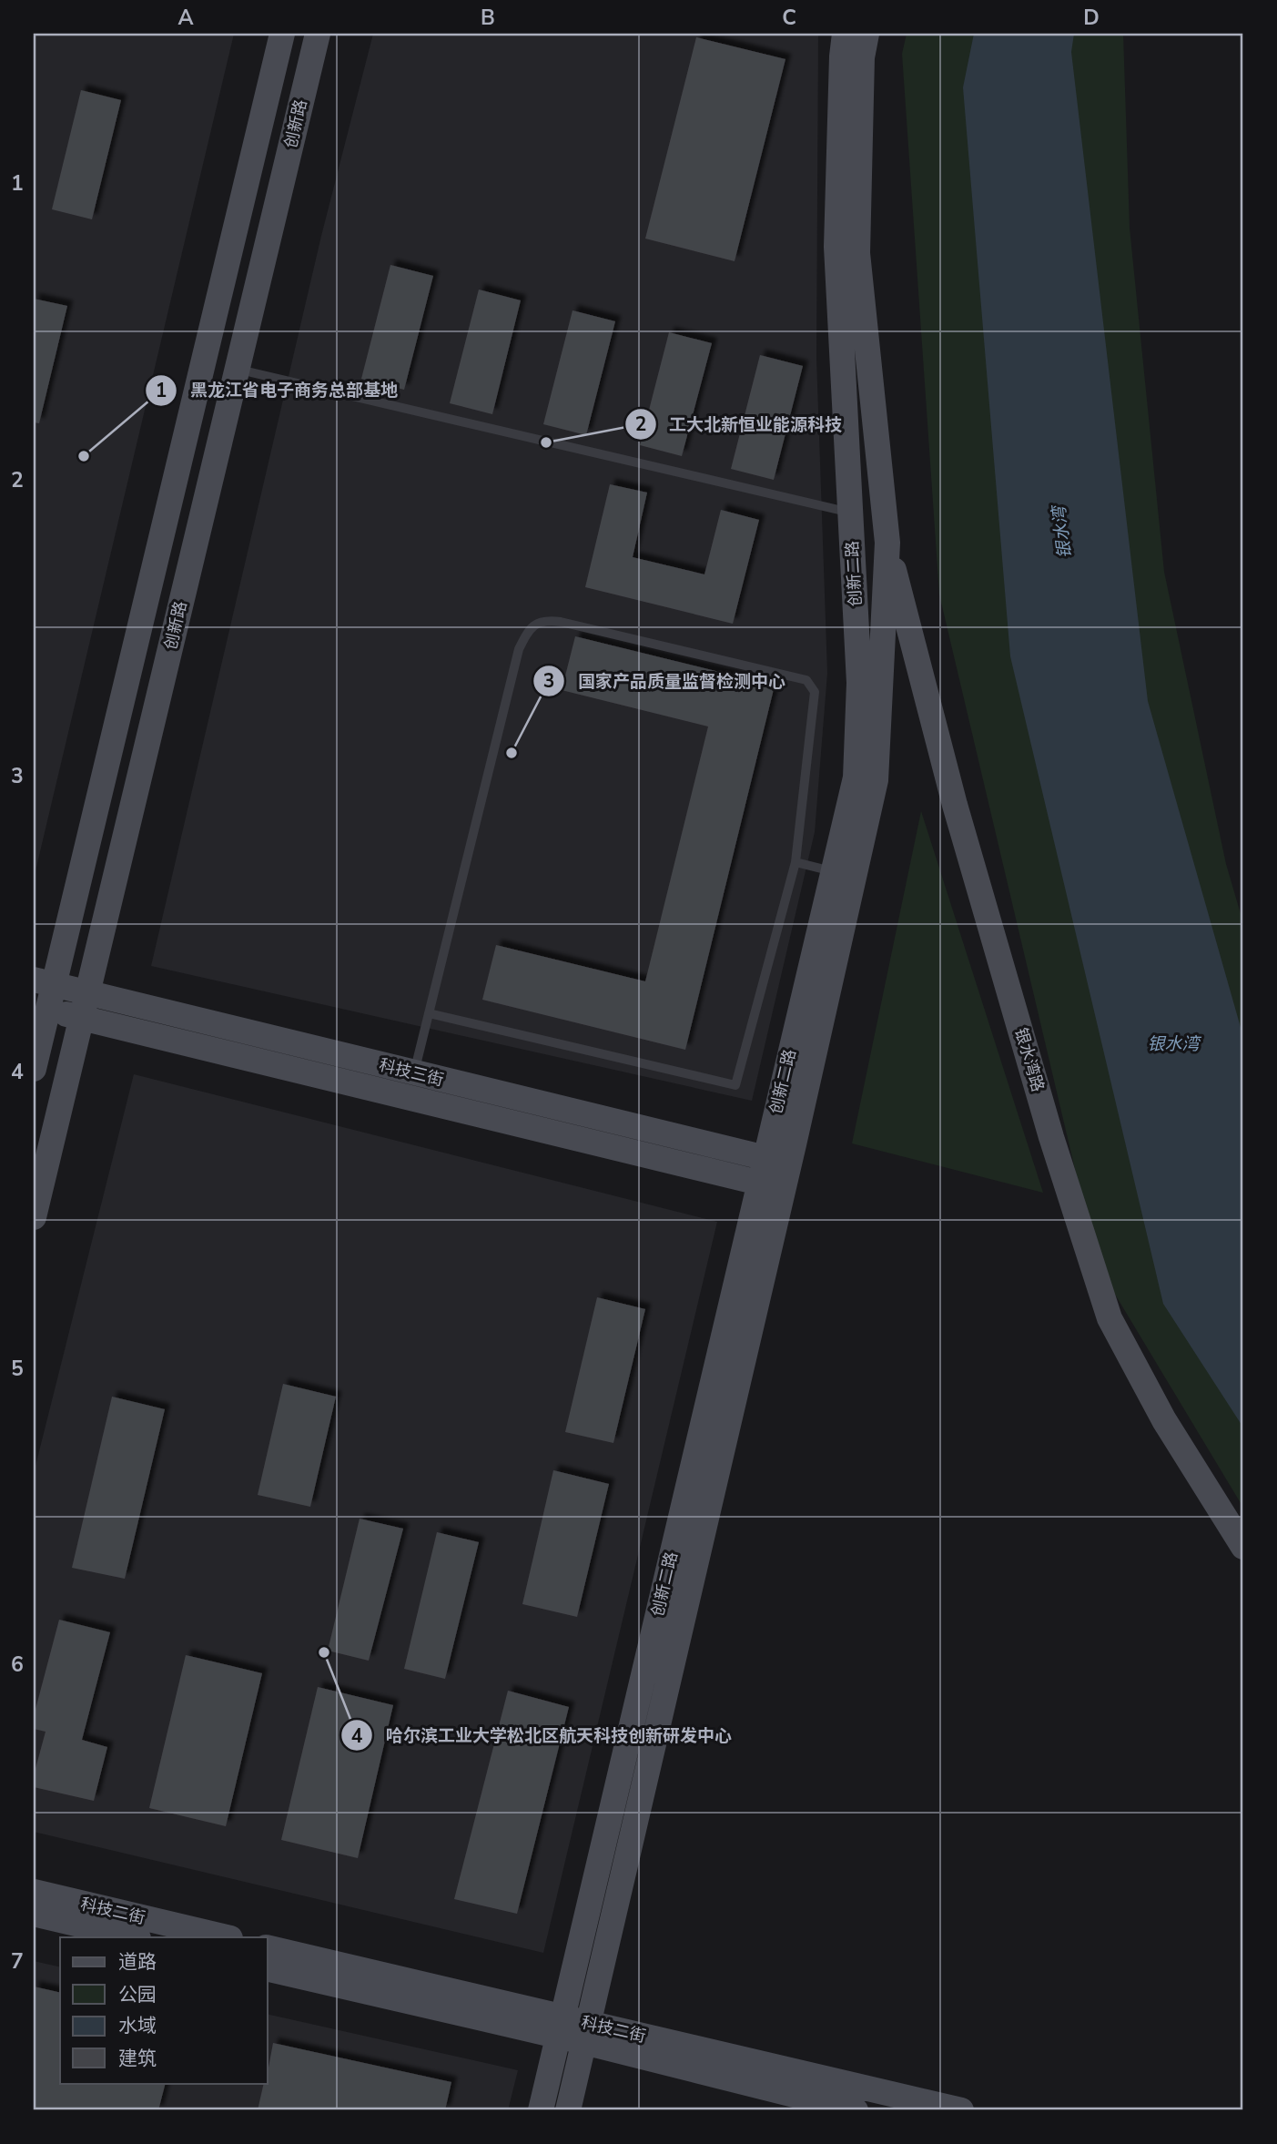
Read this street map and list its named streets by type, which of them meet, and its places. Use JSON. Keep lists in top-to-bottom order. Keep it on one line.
{"streets":{"street":["创新路","创新二路","银水湾路","科技三街","科技二街"]},"crossings":[["创新路","科技三街"],["创新二路","银水湾路"],["创新二路","科技三街"],["创新二路","科技二街"]],"water":["银水湾"],"places":["工大北新恒业能源科技","黑龙江省电子商务总部基地","国家产品质量监督检测中心","哈尔滨工业大学松北区航天科技创新研发中心"],"legend":["道路","公园","水域","建筑"],"grid":{"columns":["A","B","C","D"],"rows":["1","2","3","4","5","6","7"]}}
